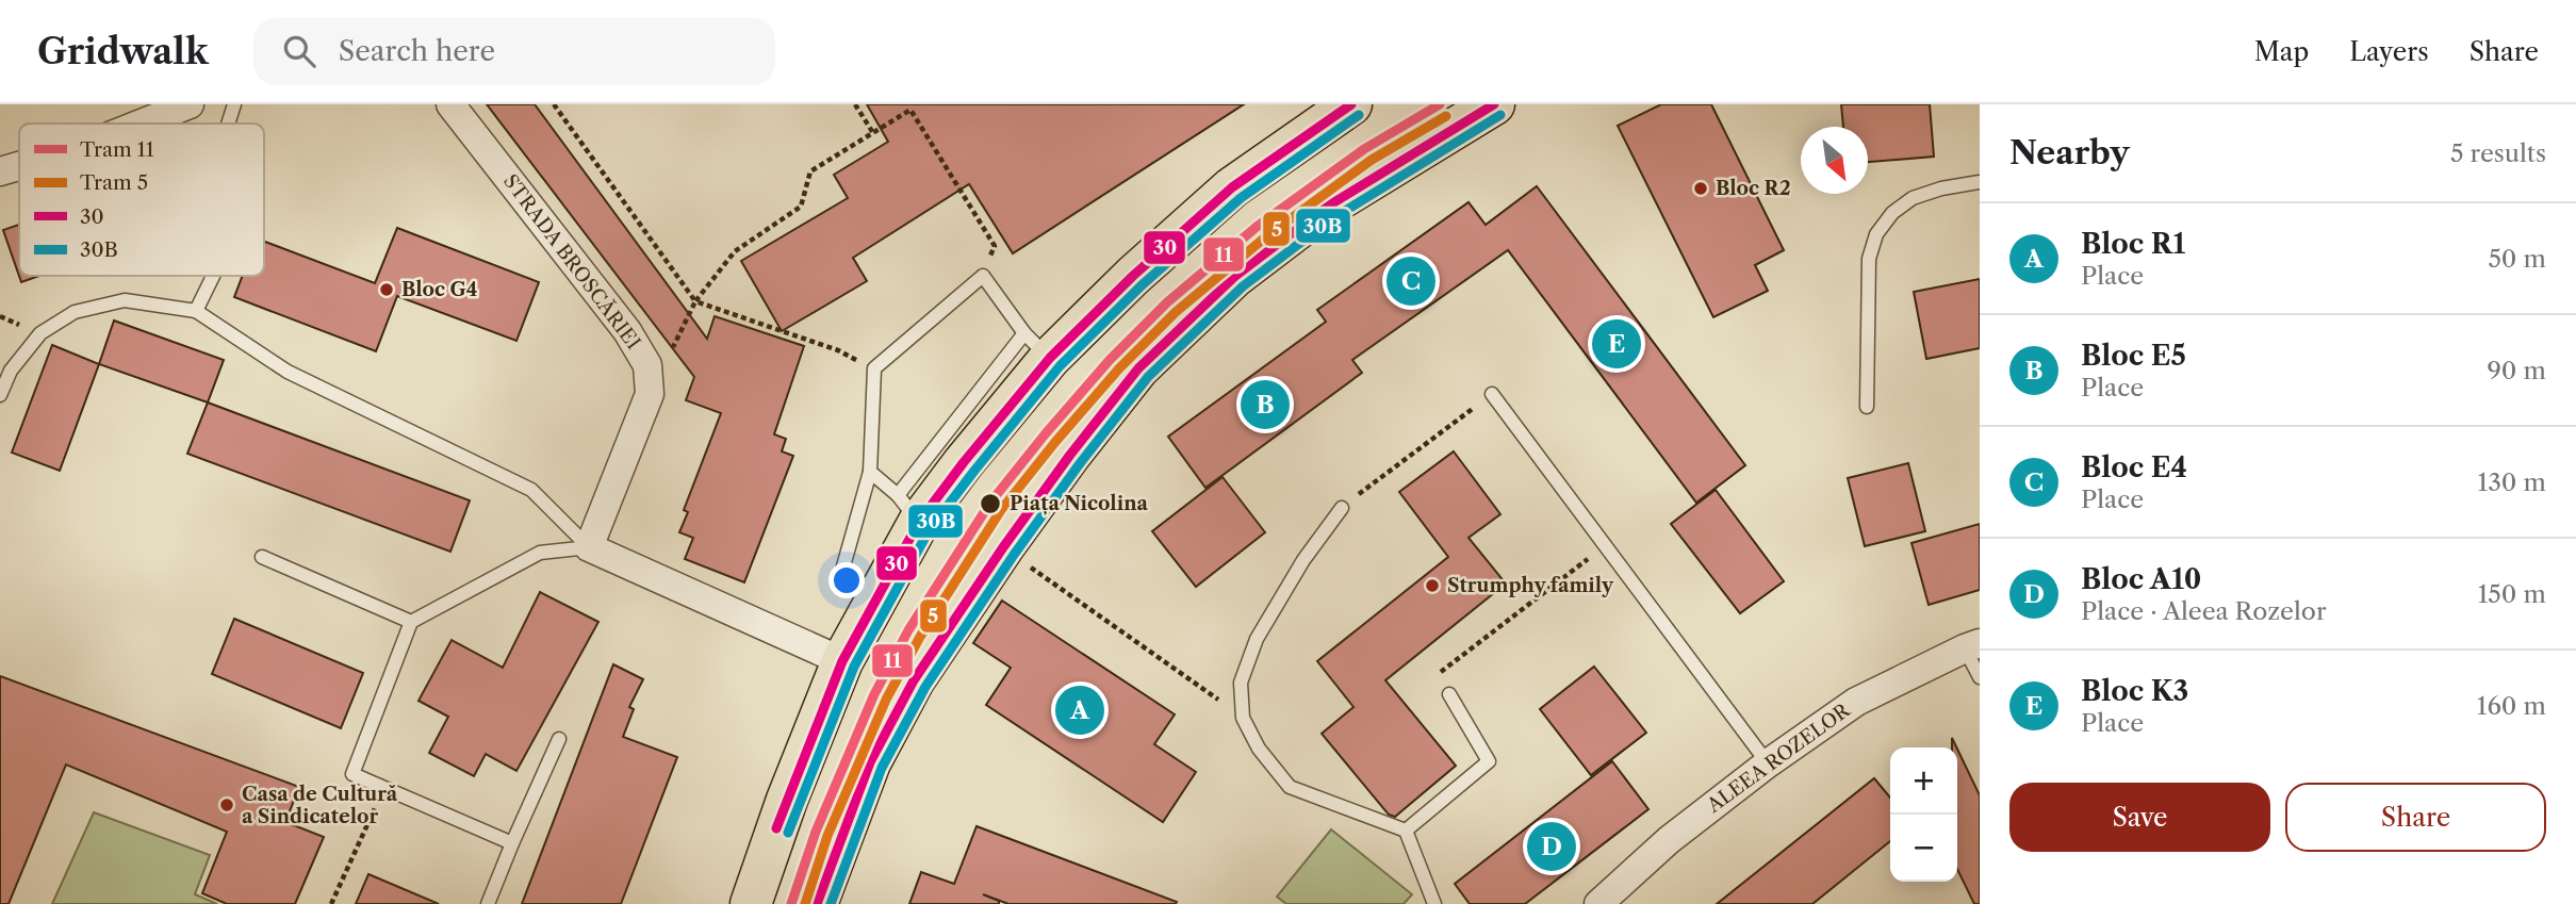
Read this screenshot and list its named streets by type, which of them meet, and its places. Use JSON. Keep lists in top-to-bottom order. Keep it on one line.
{"streets":{"street":["STRADA BROSCĂRIEI","ALEEA ROZELOR"]},"places":["Bloc R2","Bloc G4","Piața Nicolina","Strumphy family","Casa de Cultură a Sindicatelor"],"lines":["tram line 11","transit line 30","transit line 30B","tram line 5"],"legend":["Tram 11","Tram 5","30","30B"],"north":"bottom right","page":{"header":"Gridwalk","search":"Search here","nav":["Map","Layers","Share"],"heading":["Nearby","5 results"],"list":[{"mark":"A","name":"Bloc R1","note":"Place","value":"50 m"},{"mark":"B","name":"Bloc E5","note":"Place","value":"90 m"},{"mark":"C","name":"Bloc E4","note":"Place","value":"130 m"},{"mark":"D","name":"Bloc A10","note":"Place · Aleea Rozelor","value":"150 m"},{"mark":"E","name":"Bloc K3","note":"Place","value":"160 m"}],"pins":["C","E","B","A","D"],"map_buttons":["+","−"],"buttons":["Save","Share"]}}
